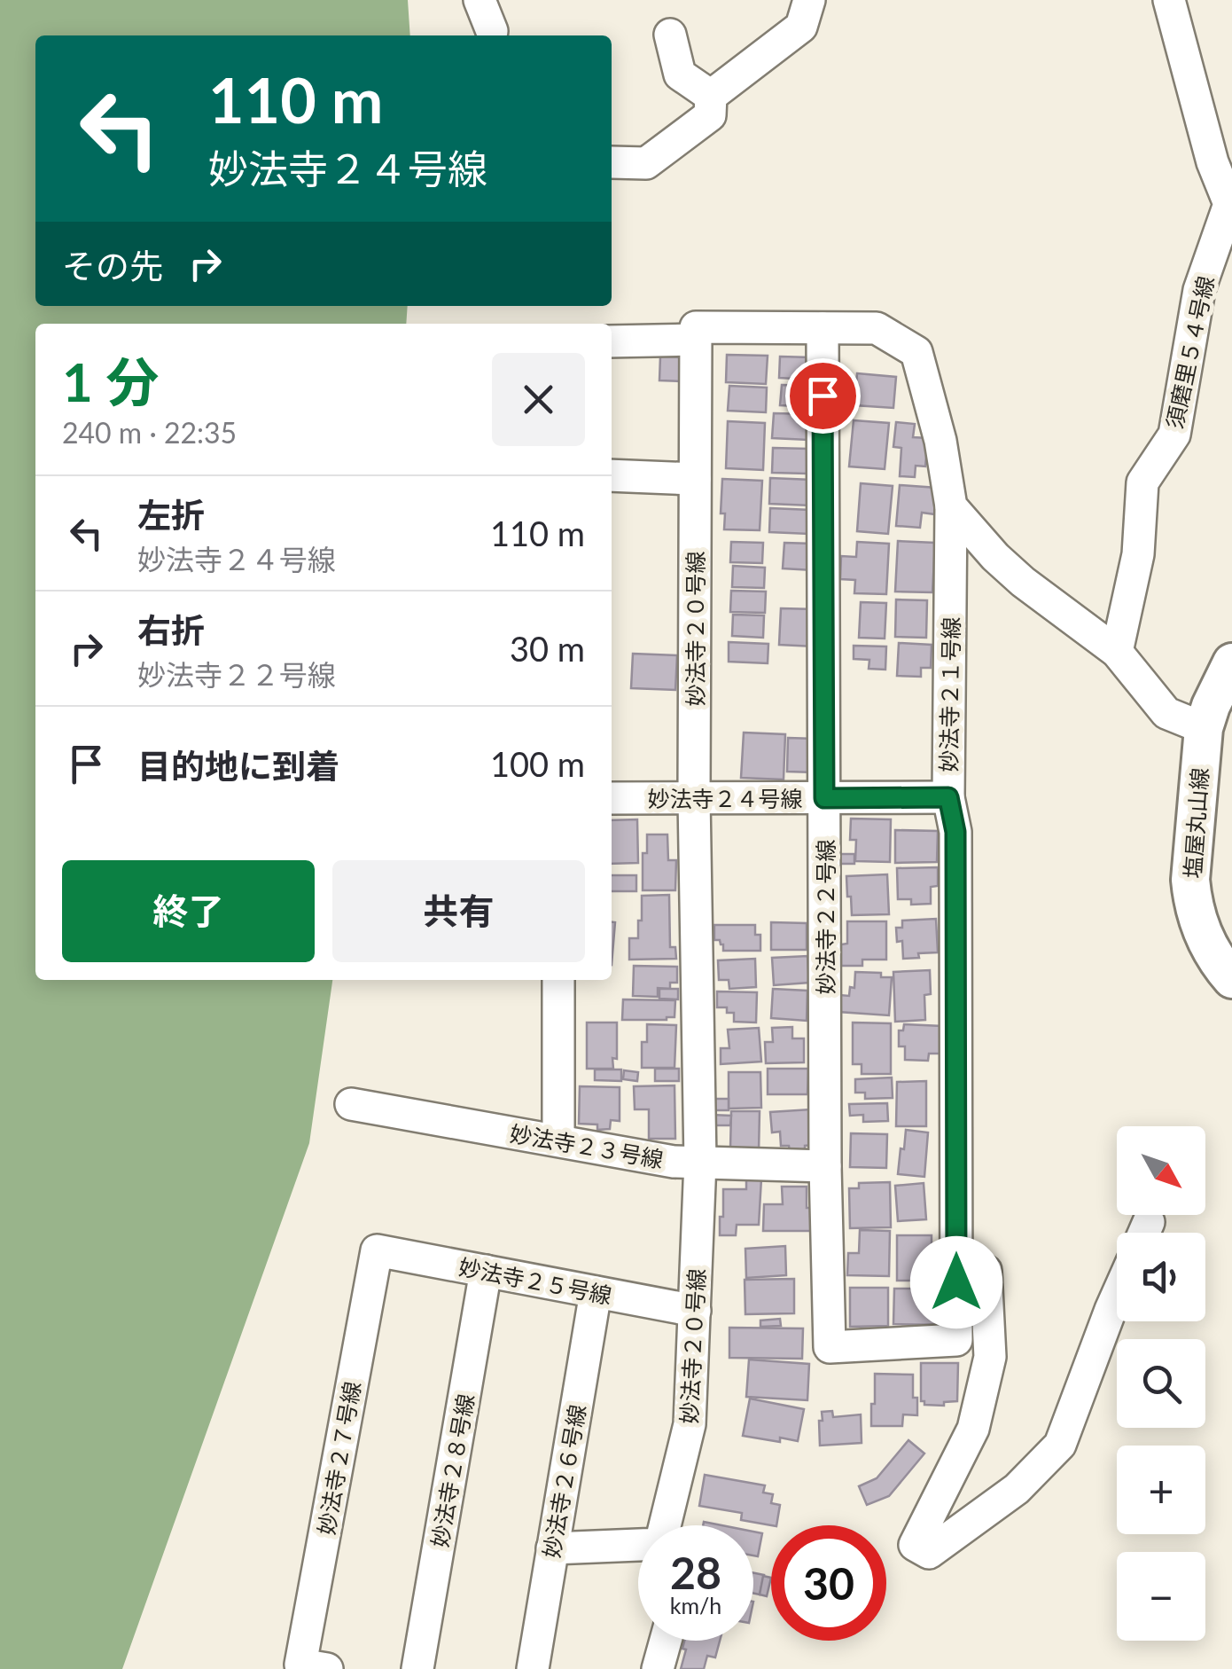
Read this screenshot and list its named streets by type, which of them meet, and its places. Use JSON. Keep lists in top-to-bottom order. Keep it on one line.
{"streets":{"street":["須磨里５４号線","妙法寺２０号線","妙法寺２１号線","妙法寺２４号線","塩屋丸山線","妙法寺２２号線","妙法寺２３号線","妙法寺２５号線","妙法寺２７号線","妙法寺２８号線","妙法寺２６号線"]},"crossings":[["妙法寺２０号線","妙法寺２４号線"],["妙法寺２０号線","妙法寺２３号線"],["妙法寺２０号線","妙法寺２５号線"],["妙法寺２０号線","妙法寺２６号線"],["妙法寺２１号線","妙法寺２４号線"],["妙法寺２１号線","妙法寺２２号線"],["妙法寺２４号線","妙法寺２２号線"],["妙法寺２２号線","妙法寺２３号線"],["妙法寺２５号線","妙法寺２７号線"],["妙法寺２５号線","妙法寺２８号線"],["妙法寺２５号線","妙法寺２６号線"]],"north":"bottom right","page":{"turn":["110 m","妙法寺２４号線"],"then":"その先","heading":["1 分","240 m · 22:35"],"list":[{"name":"左折","note":"妙法寺２４号線","value":"110 m"},{"name":"右折","note":"妙法寺２２号線","value":"30 m"},{"name":"目的地に到着","value":"100 m"}],"buttons":["終了","共有"],"map_buttons":["+","−"],"speed":"28 km/h","limit":"30"}}
